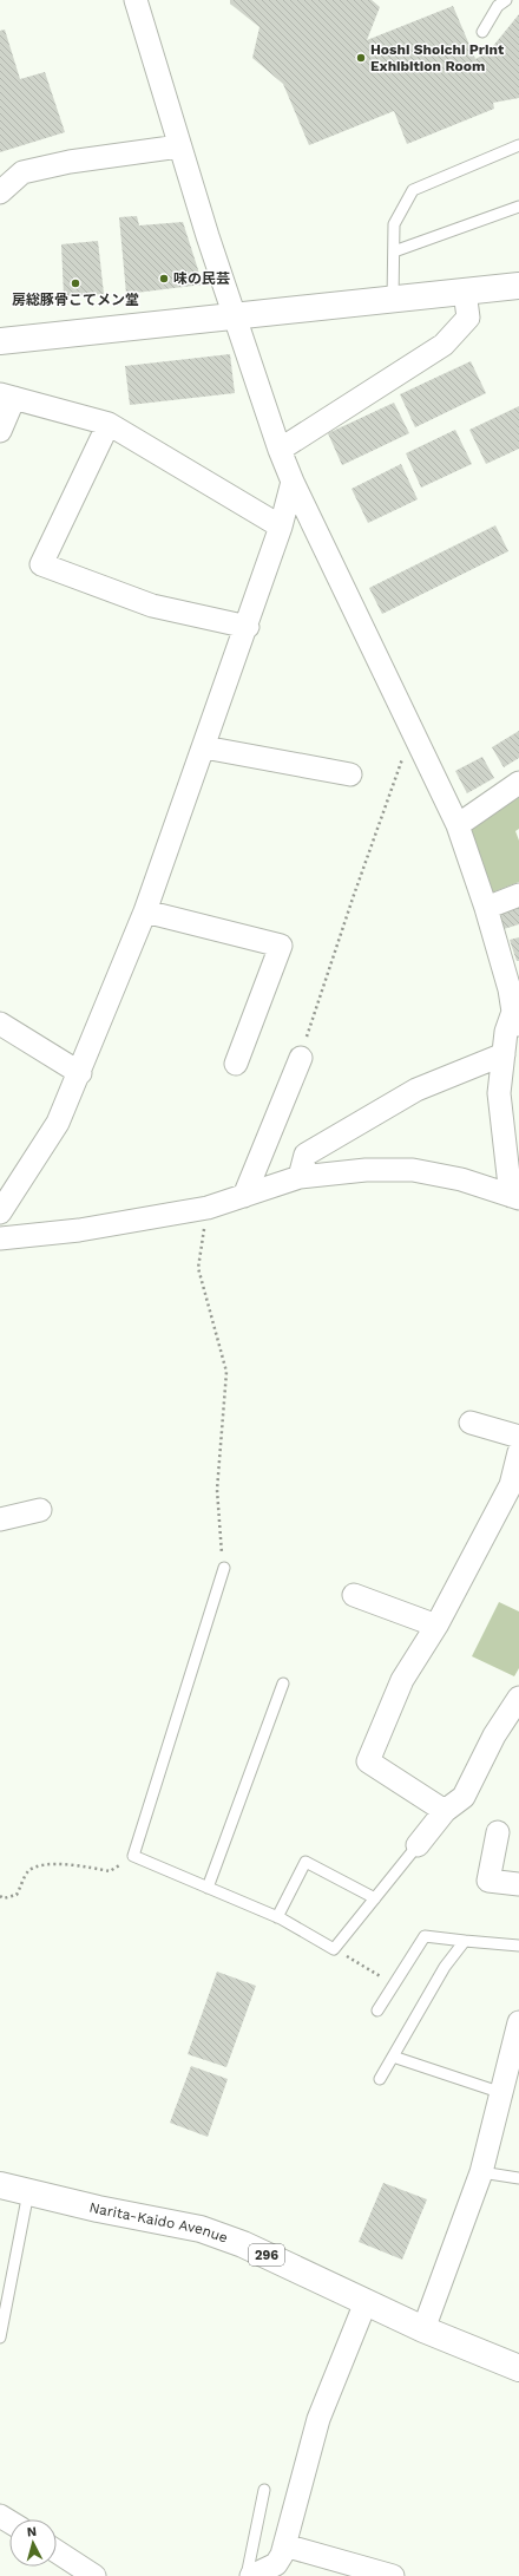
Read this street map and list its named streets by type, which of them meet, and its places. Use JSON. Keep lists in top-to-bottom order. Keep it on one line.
{"streets":{"main road":["Narita-Kaido Avenue","296"]},"places":["Hoshi Shoichi Print Exhibition Room","味の民芸","房総豚骨こてメン堂"],"north":"top"}
